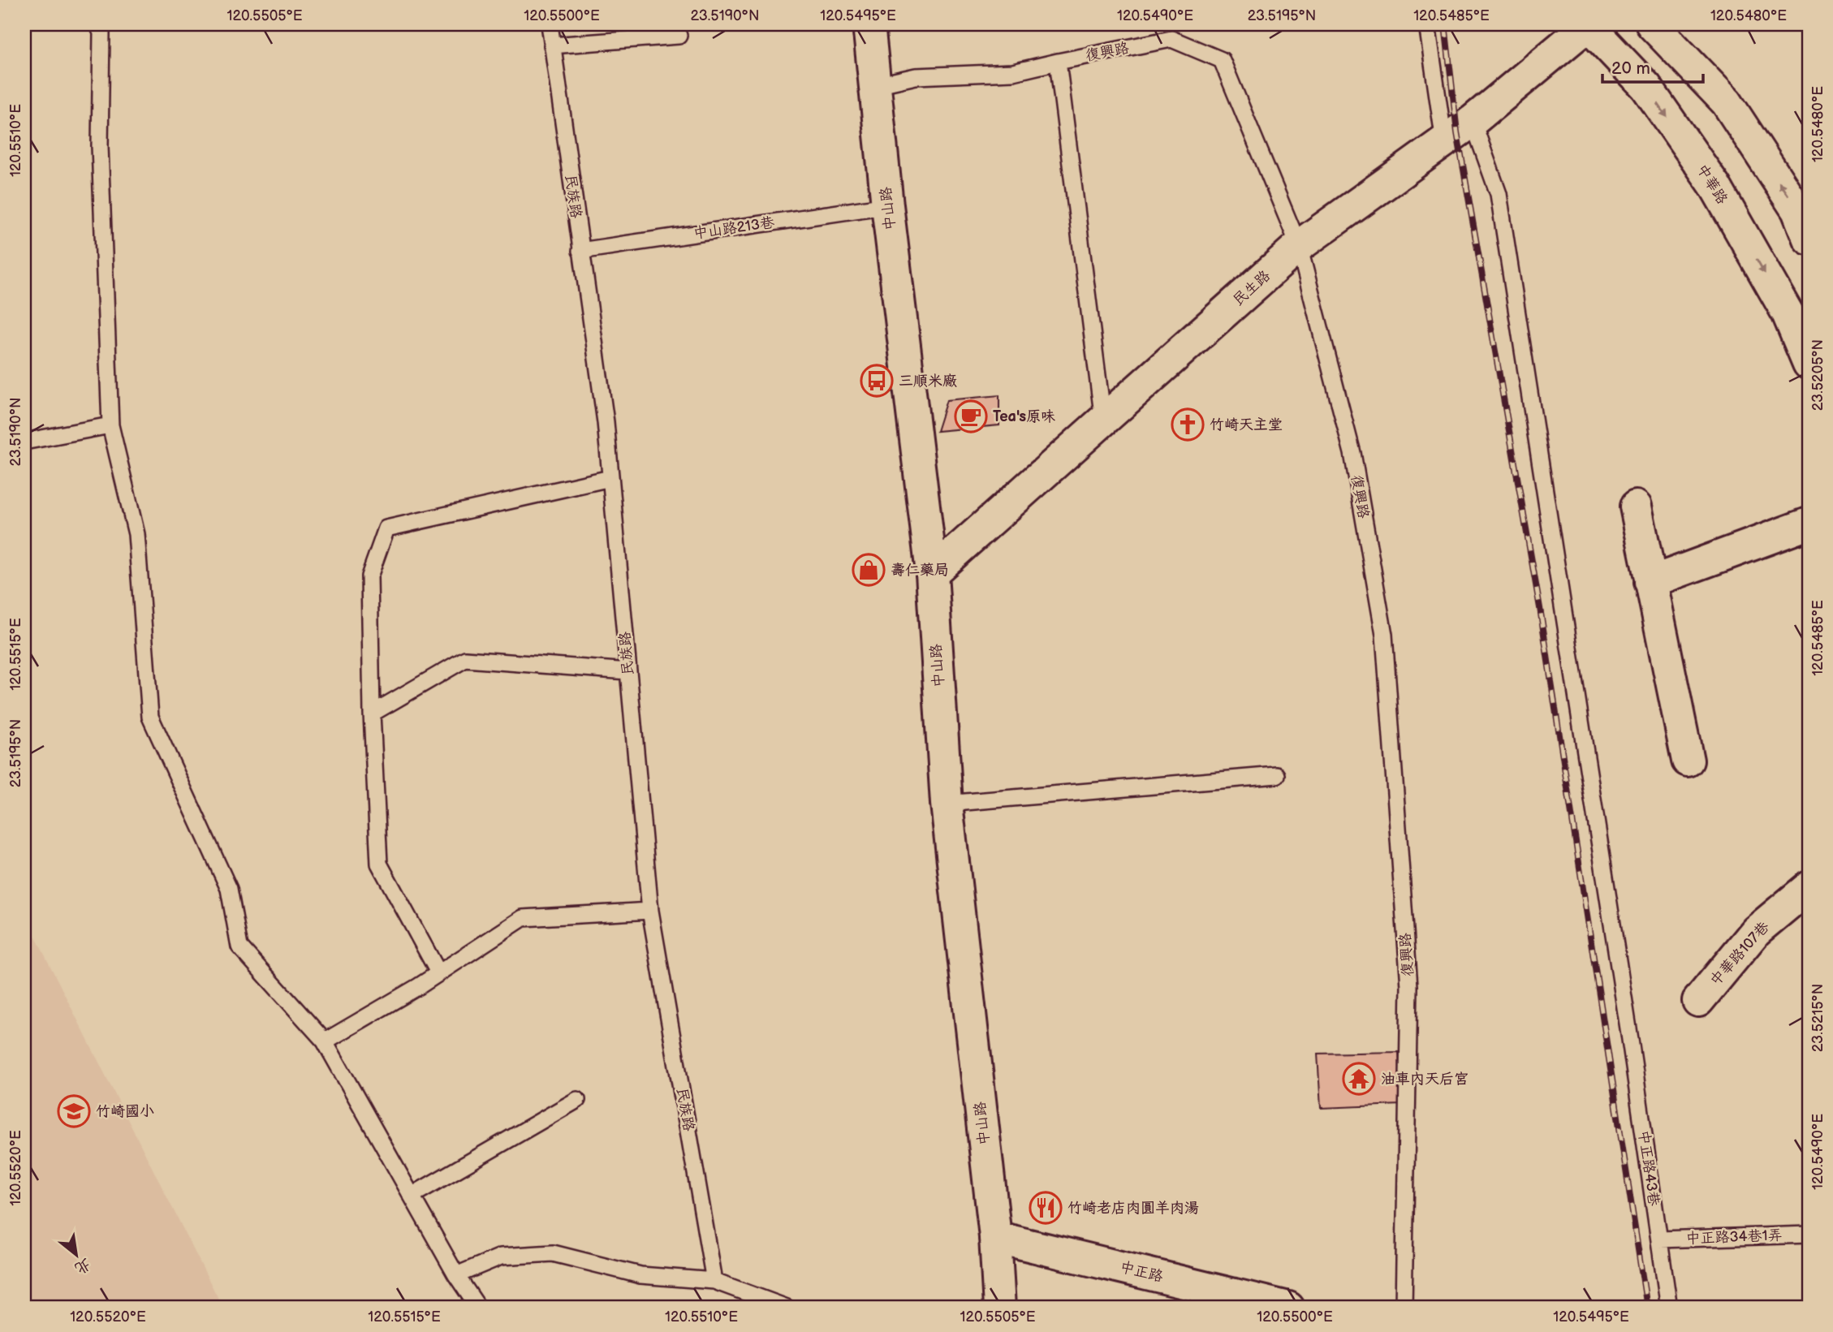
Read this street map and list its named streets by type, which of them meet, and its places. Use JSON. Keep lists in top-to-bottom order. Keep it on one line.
{"streets":{"street":["中華路","中山路","民生路","中華路107巷","中正路"],"lane":["復興路","民族路","中山路213巷","中正路43巷","中正路34巷1弄"]},"crossings":[["復興路","中山路"],["復興路","民生路"],["中華路","民生路"],["民族路","中山路213巷"],["中山路","中山路213巷"],["中山路","民生路"],["中山路","中正路"],["民生路","中正路43巷"],["中正路43巷","中正路34巷1弄"]],"places":{"bus stop":["三順米廠"],"cafe":["Tea's原味"],"church":["竹崎天主堂"],"shop":["壽仁藥局"],"temple":["油車內天后宮"],"school or university":["竹崎國小"],"restaurant":["竹崎老店肉圓羊肉湯"]},"scale_bar":"20 m","north":"bottom right","coordinates":["120.5505°E","120.5500°E","23.5190°N","120.5495°E","120.5490°E","23.5195°N","120.5485°E","120.5480°E","120.5510°E","23.5205°N","120.5515°E","23.5215°N","120.5520°E"]}
